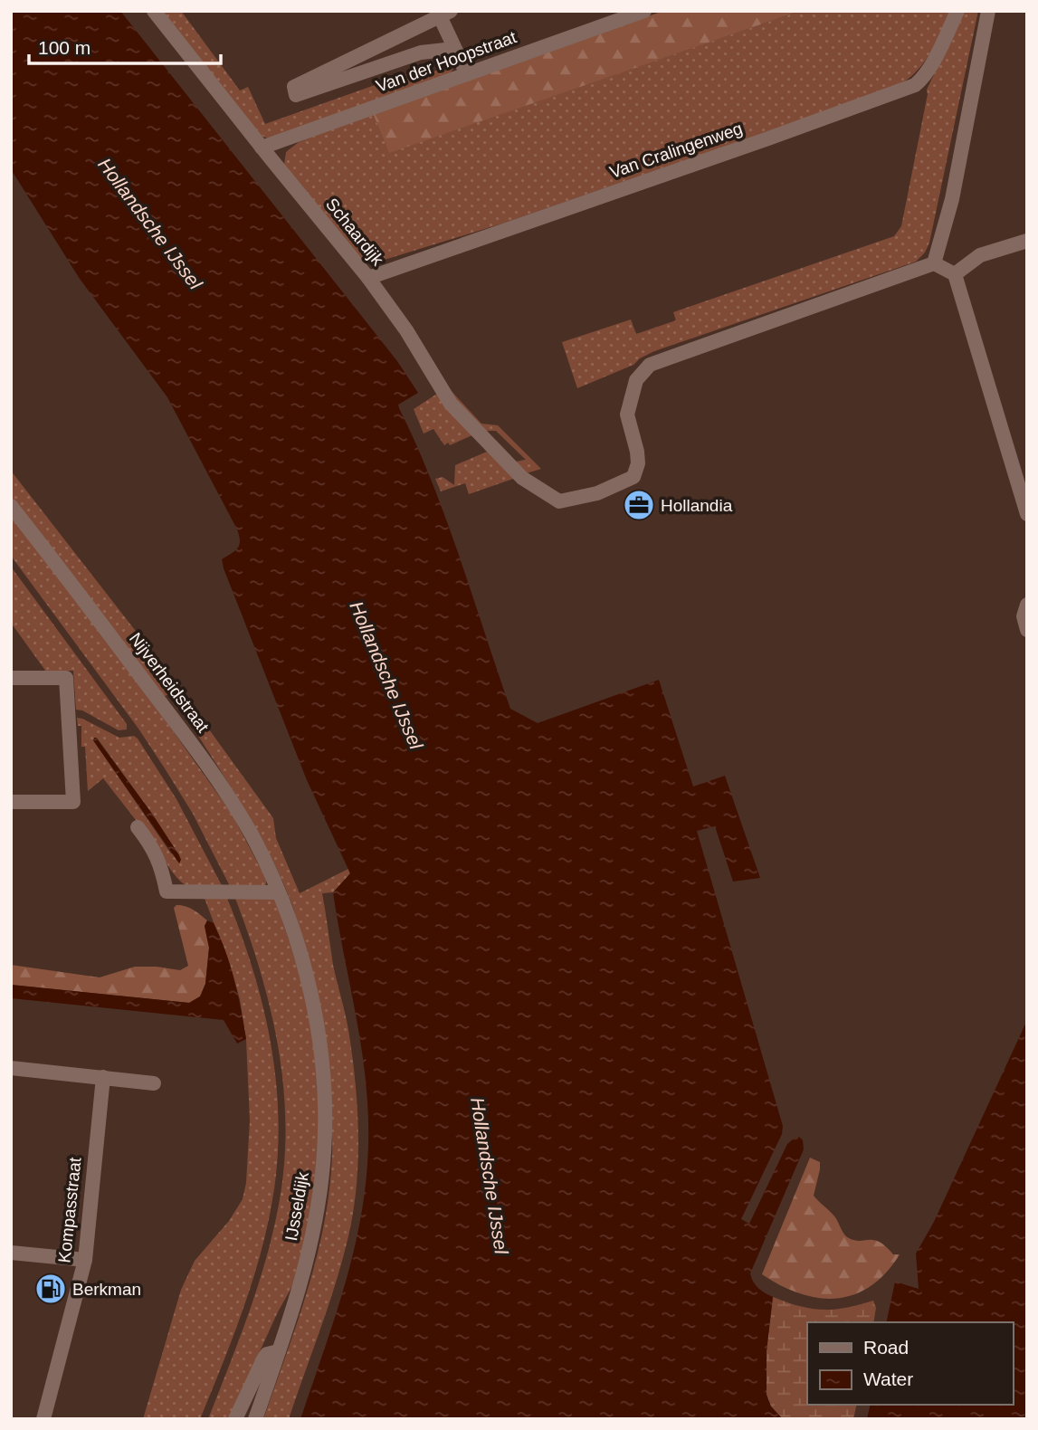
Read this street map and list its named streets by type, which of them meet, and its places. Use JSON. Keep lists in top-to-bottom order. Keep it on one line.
{"streets":{"street":["Van der Hoopstraat","Van Cralingenweg","Schaardijk","Nijverheidstraat","IJsseldijk","Kompasstraat"]},"crossings":[["Van der Hoopstraat","Schaardijk"],["Van Cralingenweg","Schaardijk"],["Nijverheidstraat","IJsseldijk"]],"water":["Hollandsche IJssel"],"places":{"office":["Hollandia"],"fuel station":["Berkman"]},"legend":["Road","Water"],"scale_bar":"100 m"}
